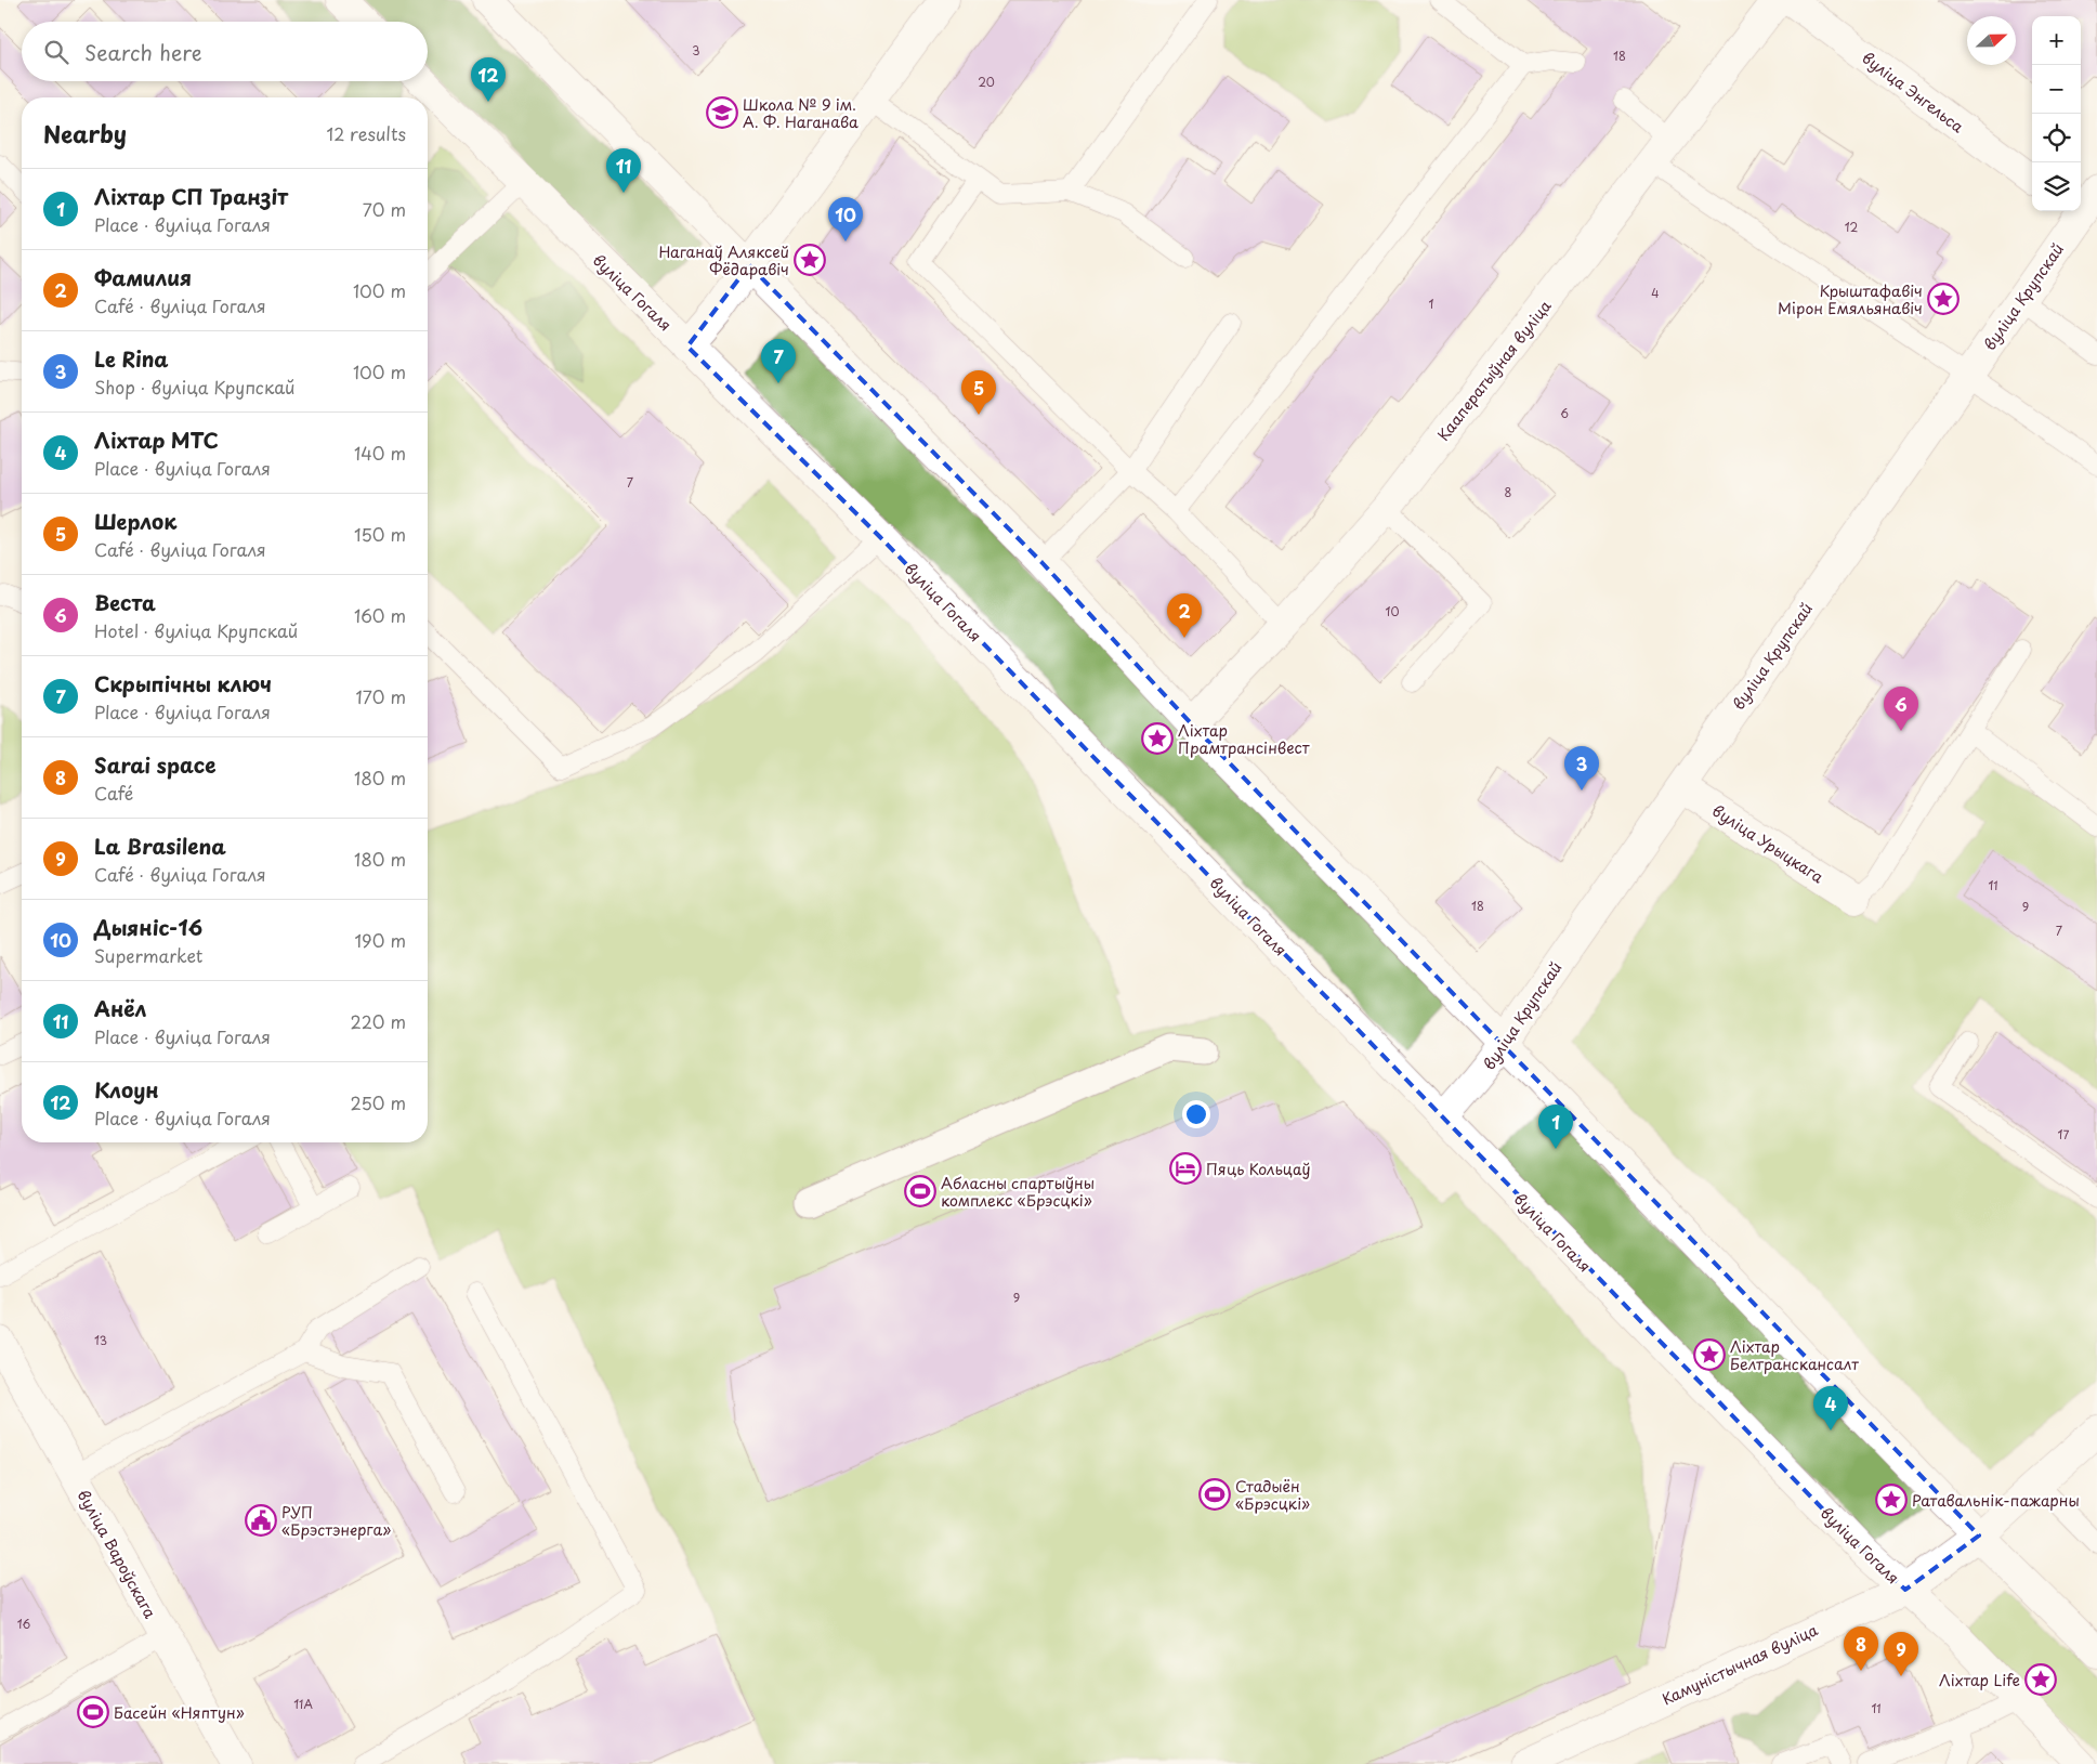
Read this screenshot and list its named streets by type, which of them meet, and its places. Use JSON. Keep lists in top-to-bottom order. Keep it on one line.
{"streets":{"main road":["вуліца Энгельса","вуліца Гогаля","вуліца Крупскай","Кааператыўная вуліца","вуліца Урыцкага","вуліца Вароўскага","Камуністычная вуліца"]},"crossings":[["вуліца Гогаля","вуліца Крупскай"],["вуліца Гогаля","Камуністычная вуліца"],["вуліца Крупскай","вуліца Урыцкага"]],"places":{"school or university":["Школа № 9 ім. А. Ф. Наганава"],"place":["Наганаў Аляксей Фёдаравіч","Крыштафавіч Мірон Емяльянавіч","Ліхтар Прамтрансінвест","Ліхтар Белтранскансалт","Ратавальнік-пажарны","Ліхтар Life"],"hotel":["Пяць Кольцаў"],"sports":["Абласны спартыўны комплекс «Брэсцкі»","Стадыён «Брэсцкі»","Басейн «Няптун»"],"public building":["РУП «Брэстэнерга»"]},"house_numbers":["3","18","20","12","4","1","6","7","8","10","11","18","9","7","17","9","13","16","11А","11"],"north":"right","page":{"map_buttons":["+","−"],"search":"Search here","pins":["12","11","10","7","5","2","6","3","1","4","8","9"],"heading":["Nearby","12 results"],"list":[{"mark":"1","name":"Ліхтар СП Транзіт","note":"Place · вуліца Гогаля","value":"70 m"},{"mark":"2","name":"Фамилия","note":"Café · вуліца Гогаля","value":"100 m"},{"mark":"3","name":"Le Rina","note":"Shop · вуліца Крупскай","value":"100 m"},{"mark":"4","name":"Ліхтар МТС","note":"Place · вуліца Гогаля","value":"140 m"},{"mark":"5","name":"Шерлок","note":"Café · вуліца Гогаля","value":"150 m"},{"mark":"6","name":"Веста","note":"Hotel · вуліца Крупскай","value":"160 m"},{"mark":"7","name":"Скрыпічны ключ","note":"Place · вуліца Гогаля","value":"170 m"},{"mark":"8","name":"Sarai space","note":"Café","value":"180 m"},{"mark":"9","name":"La Brasilena","note":"Café · вуліца Гогаля","value":"180 m"},{"mark":"10","name":"Дыяніс-16","note":"Supermarket","value":"190 m"},{"mark":"11","name":"Анёл","note":"Place · вуліца Гогаля","value":"220 m"},{"mark":"12","name":"Клоун","note":"Place · вуліца Гогаля","value":"250 m"}]}}
